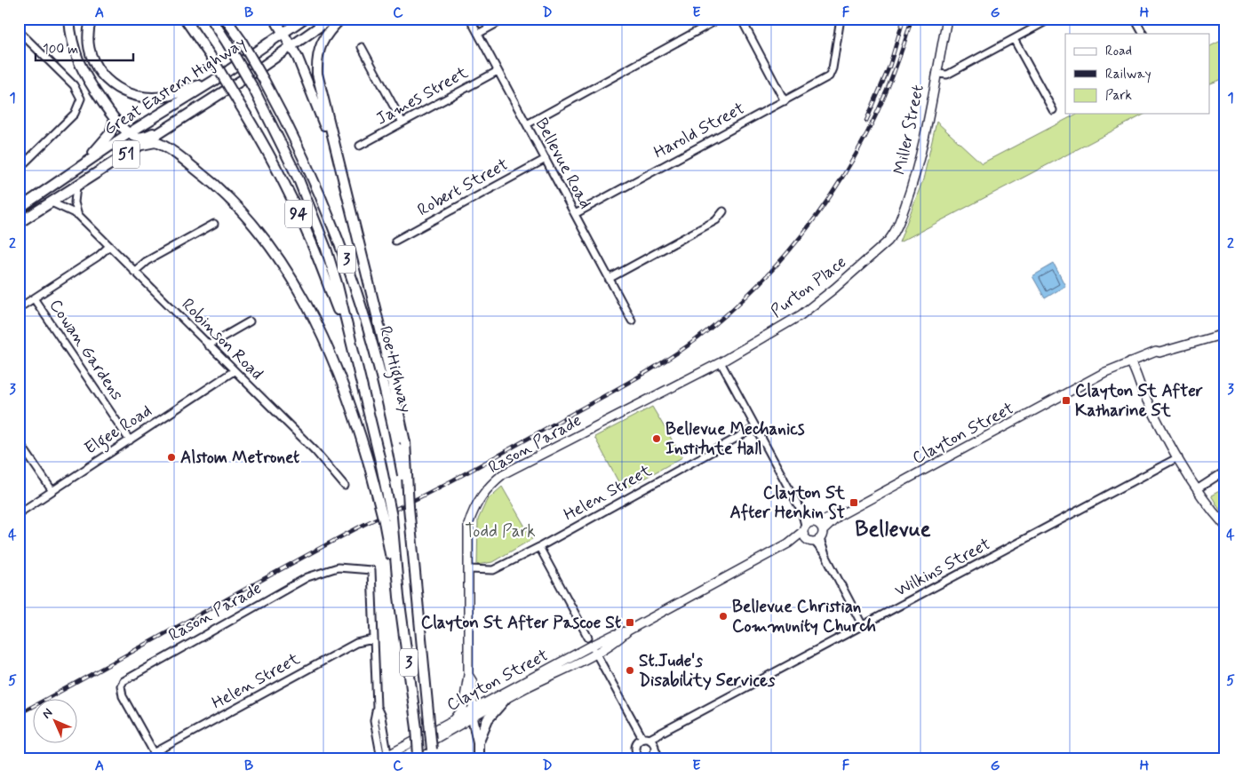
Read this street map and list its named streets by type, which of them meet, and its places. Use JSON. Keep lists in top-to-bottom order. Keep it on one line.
{"streets":{"highway":["Great Eastern Highway","51","94","3","Roe Highway"],"main road":["Miller Street","Purton Place","Clayton Street","Rason Parade"],"street":["James Street","Harold Street","Bellevue Road","Robert Street","Robinson Road","Cowan Gardens","Elgee Road","Helen Street","Wilkins Street"]},"crossings":[["Great Eastern Highway","Robinson Road"],["James Street","Bellevue Road"],["Miller Street","Purton Place"],["Harold Street","Bellevue Road"],["Bellevue Road","Robert Street"],["94","3"],["Purton Place","Rason Parade"],["Robinson Road","Elgee Road"],["Cowan Gardens","Elgee Road"],["Clayton Street","Rason Parade"],["Rason Parade","Helen Street"]],"districts":["Bellevue"],"parks":["Todd Park"],"places":{"transit":["Clayton St After Katharine St","Clayton St After Henkin St","Clayton St After Pascoe St"],"other":["Bellevue Mechanics Institute Hall","Alstom Metronet","Bellevue Christian Community Church","St.Jude's Disability Services"]},"legend":["Road","Railway","Park"],"scale_bar":"100 m","north":"top left","grid":{"columns":["A","B","C","D","E","F","G","H"],"rows":["1","2","3","4","5"]}}
